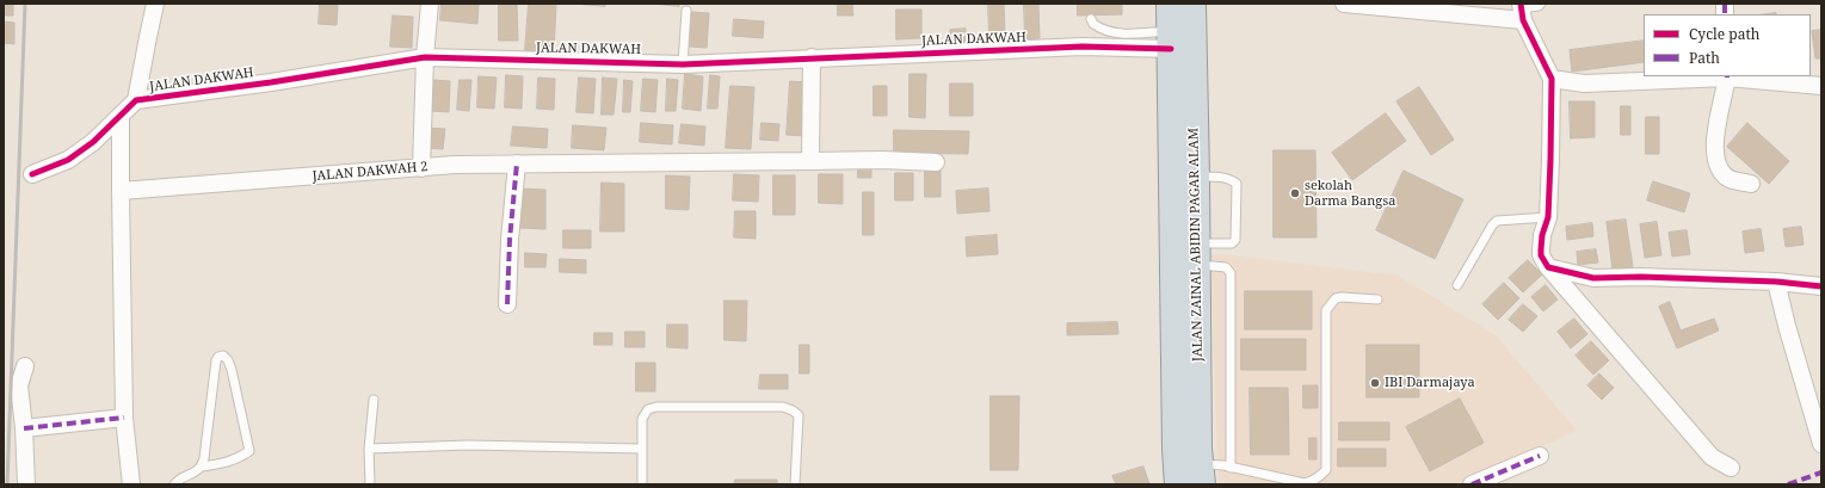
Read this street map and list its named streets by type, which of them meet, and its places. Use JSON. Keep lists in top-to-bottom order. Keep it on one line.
{"streets":{"highway":["JALAN ZAINAL ABIDIN PAGAR ALAM"],"street":["JALAN DAKWAH","JALAN DAKWAH 2"]},"crossings":[["JALAN DAKWAH","JALAN ZAINAL ABIDIN PAGAR ALAM"]],"places":["sekolah Darma Bangsa","IBI Darmajaya"],"legend":["Cycle path","Path"]}
